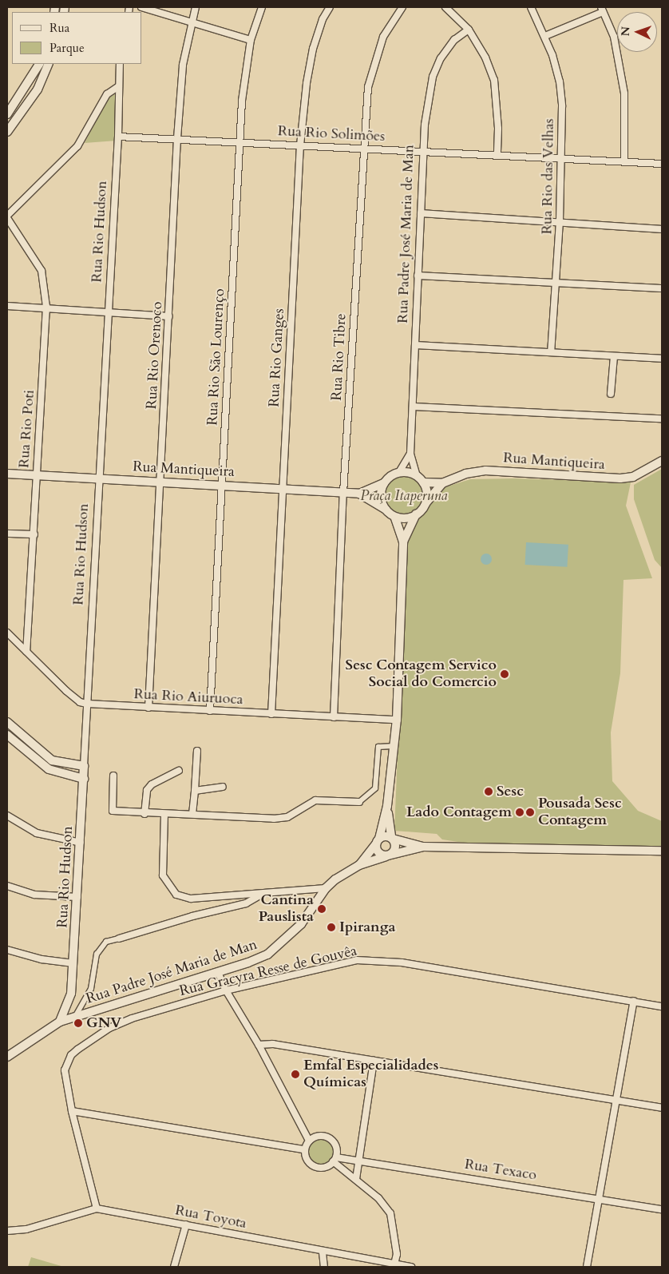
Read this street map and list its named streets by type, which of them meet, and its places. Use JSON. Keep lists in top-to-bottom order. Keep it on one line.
{"streets":{"street":["Rua Rio Solimões","Rua Rio das Velhas","Rua Rio Hudson","Rua Padre José Maria de Man","Rua Rio Orenoco","Rua Rio São Lourenço","Rua Rio Tibre","Rua Rio Ganges","Rua Rio Poti","Rua Mantiqueira","Rua Rio Aiuruoca","Rua Gracyra Resse de Gouvêa","Rua Texaco","Rua Toyota"]},"crossings":[["Rua Rio Solimões","Rua Rio das Velhas"],["Rua Rio Solimões","Rua Rio Hudson"],["Rua Rio Solimões","Rua Padre José Maria de Man"],["Rua Rio Solimões","Rua Rio Orenoco"],["Rua Rio Solimões","Rua Rio São Lourenço"],["Rua Rio Solimões","Rua Rio Tibre"],["Rua Rio Solimões","Rua Rio Ganges"],["Rua Rio Hudson","Rua Padre José Maria de Man"],["Rua Rio Hudson","Rua Mantiqueira"],["Rua Rio Hudson","Rua Rio Aiuruoca"],["Rua Padre José Maria de Man","Rua Mantiqueira"],["Rua Rio Orenoco","Rua Mantiqueira"],["Rua Rio Orenoco","Rua Rio Aiuruoca"],["Rua Rio São Lourenço","Rua Mantiqueira"],["Rua Rio São Lourenço","Rua Rio Aiuruoca"],["Rua Rio Tibre","Rua Mantiqueira"],["Rua Rio Tibre","Rua Rio Aiuruoca"],["Rua Rio Ganges","Rua Mantiqueira"],["Rua Rio Ganges","Rua Rio Aiuruoca"],["Rua Rio Poti","Rua Mantiqueira"],["Rua Rio Poti","Rua Rio Aiuruoca"],["Rua Gracyra Resse de Gouvêa","Rua Toyota"]],"parks":["Praça Itaperuna"],"places":["Sesc Contagem Servico Social do Comercio","Sesc","Lado Contagem","Pousada Sesc Contagem","Cantina Pauslista","Ipiranga","GNV","Emfal Especialidades Químicas"],"legend":["Rua","Parque"],"north":"left"}
